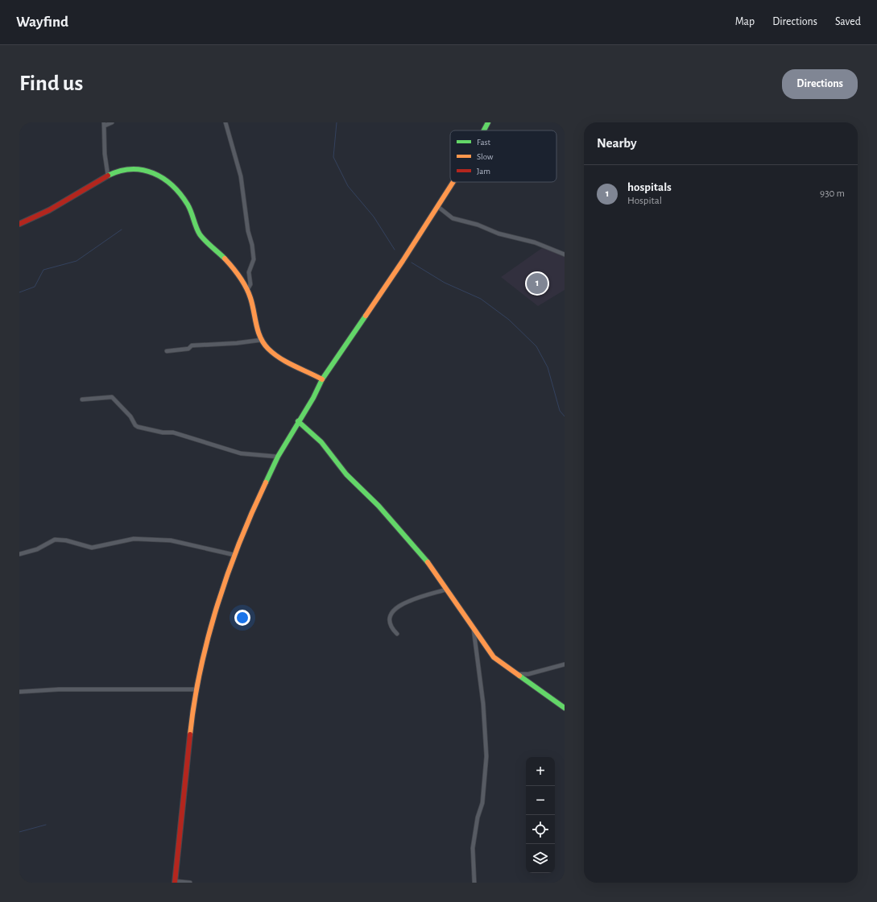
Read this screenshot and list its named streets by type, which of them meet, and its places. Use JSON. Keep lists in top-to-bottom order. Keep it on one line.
{"legend":["Fast","Slow","Jam"],"page":{"header":"Wayfind","nav":["Map","Directions","Saved"],"buttons":"Directions","title":"Find us","heading":"Nearby","list":[{"mark":"1","name":"hospitals","note":"Hospital","value":"930 m"}],"pins":"1","map_buttons":["+","−"]}}
